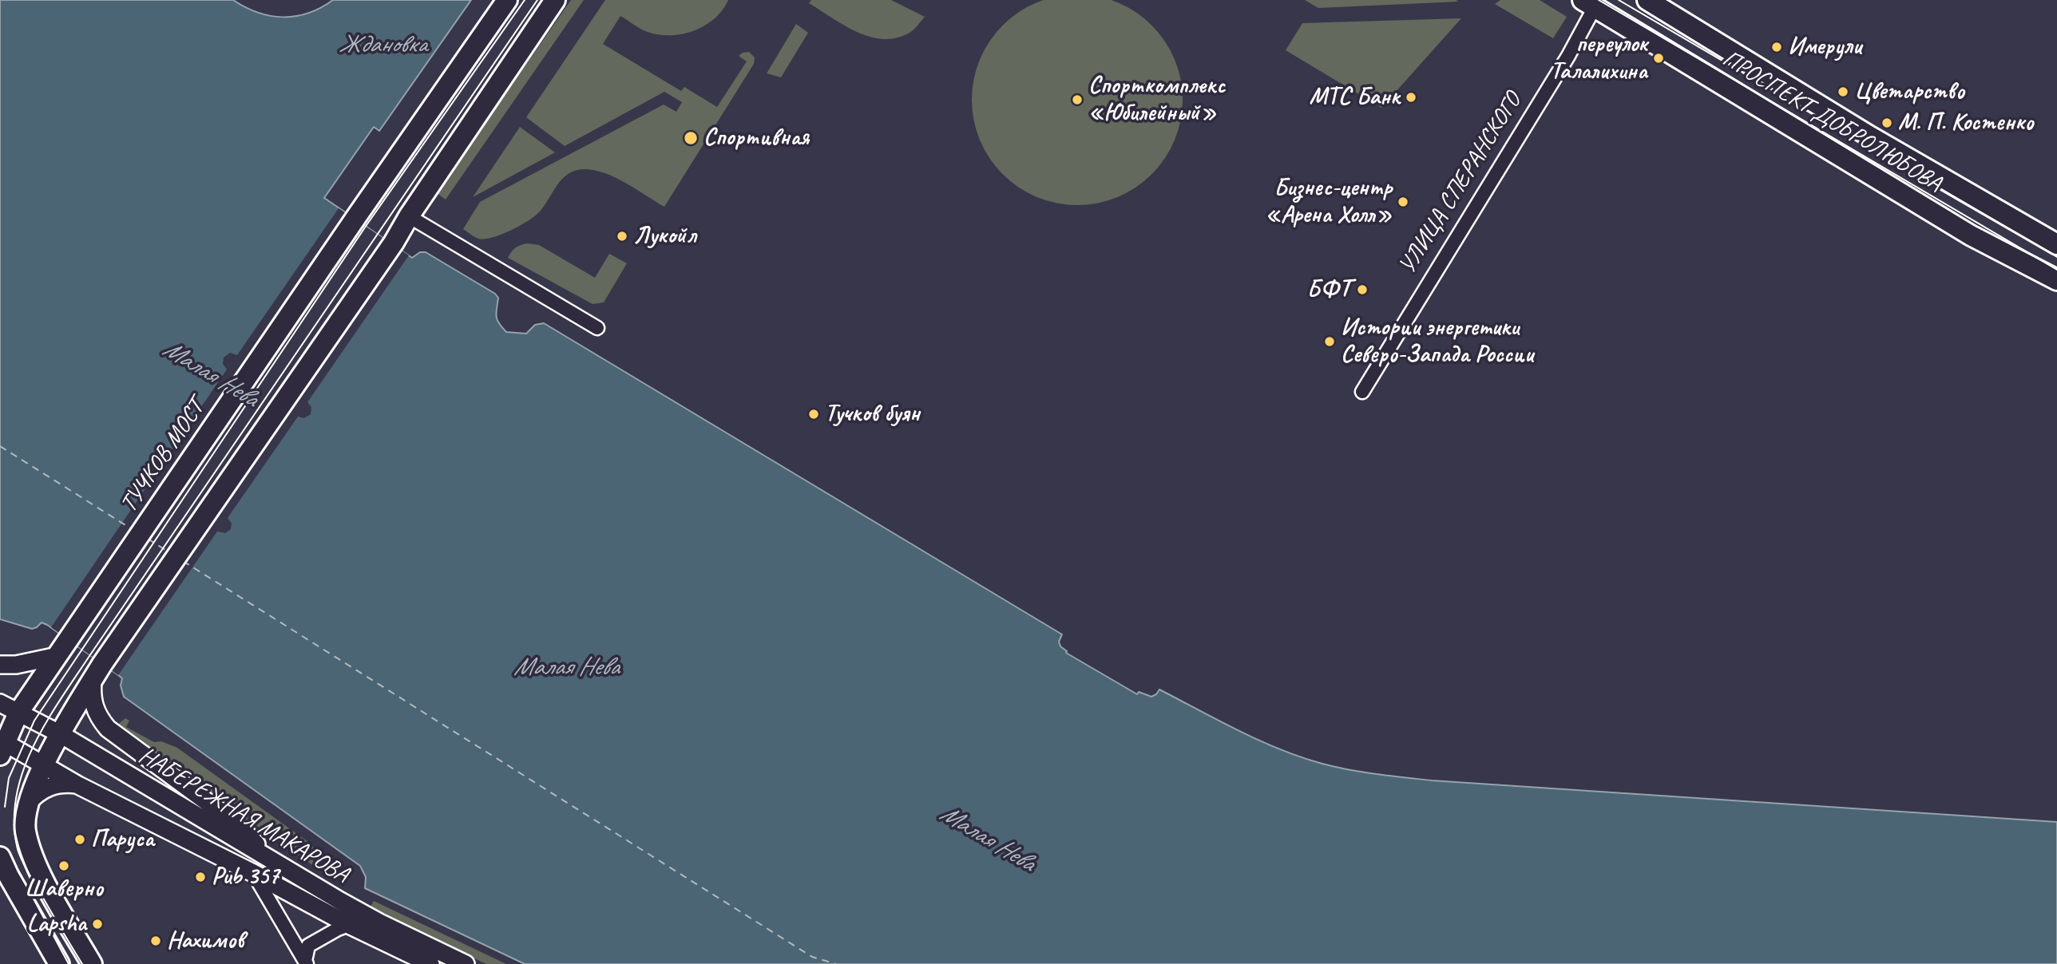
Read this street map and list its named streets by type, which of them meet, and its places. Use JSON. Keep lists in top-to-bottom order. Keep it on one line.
{"streets":{"main road":["ПРОСПЕКТ ДОБРОЛЮБОВА","ТУЧКОВ МОСТ","НАБЕРЕЖНАЯ МАКАРОВА"],"street":["УЛИЦА СПЕРАНСКОГО"]},"crossings":[["ПРОСПЕКТ ДОБРОЛЮБОВА","УЛИЦА СПЕРАНСКОГО"],["ТУЧКОВ МОСТ","НАБЕРЕЖНАЯ МАКАРОВА"]],"water":["Ждановка","Малая Нева"],"places":["Имерули","переулок Талалихина","Цветарство","МТС Банк","Спорткомплекс «Юбилейный»","М. П. Костенко","Спортивная","Бизнес-центр «Арена Холл»","Лукойл","БФТ","Истории энергетики Северо-Запада России","Тучков буян","Паруса","Шаверно","Pub 357","Lapsha","Нахимов"]}
